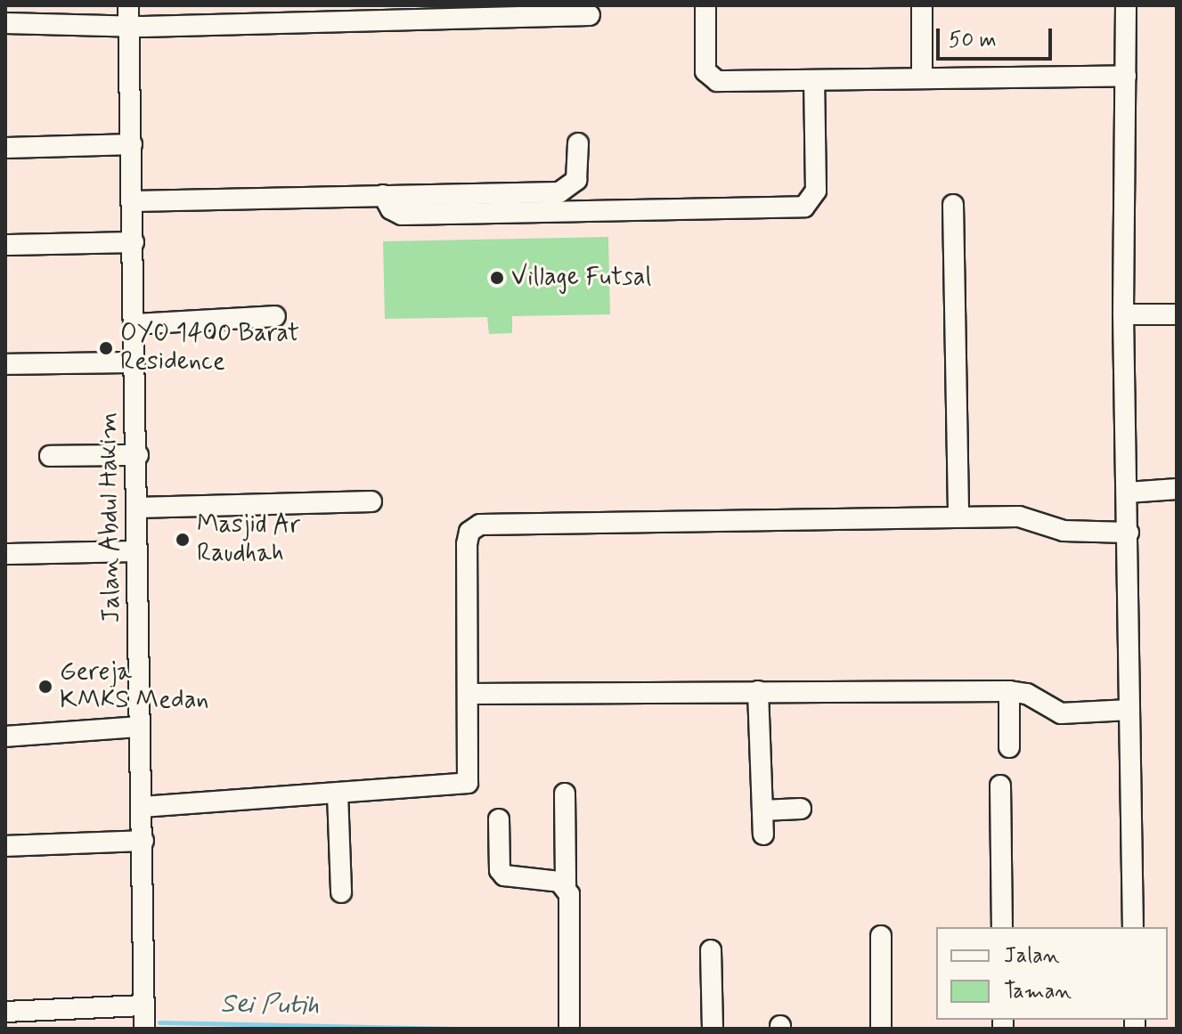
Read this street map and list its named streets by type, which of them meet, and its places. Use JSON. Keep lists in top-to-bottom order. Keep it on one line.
{"streets":{"street":["Jalan Abdul Hakim"]},"water":["Sei Putih"],"places":["Village Futsal","OYO 1400 Barat Residence","Masjid Ar Raudhah","Gereja KMKS Medan"],"legend":["Jalan","Taman"],"scale_bar":"50 m"}
